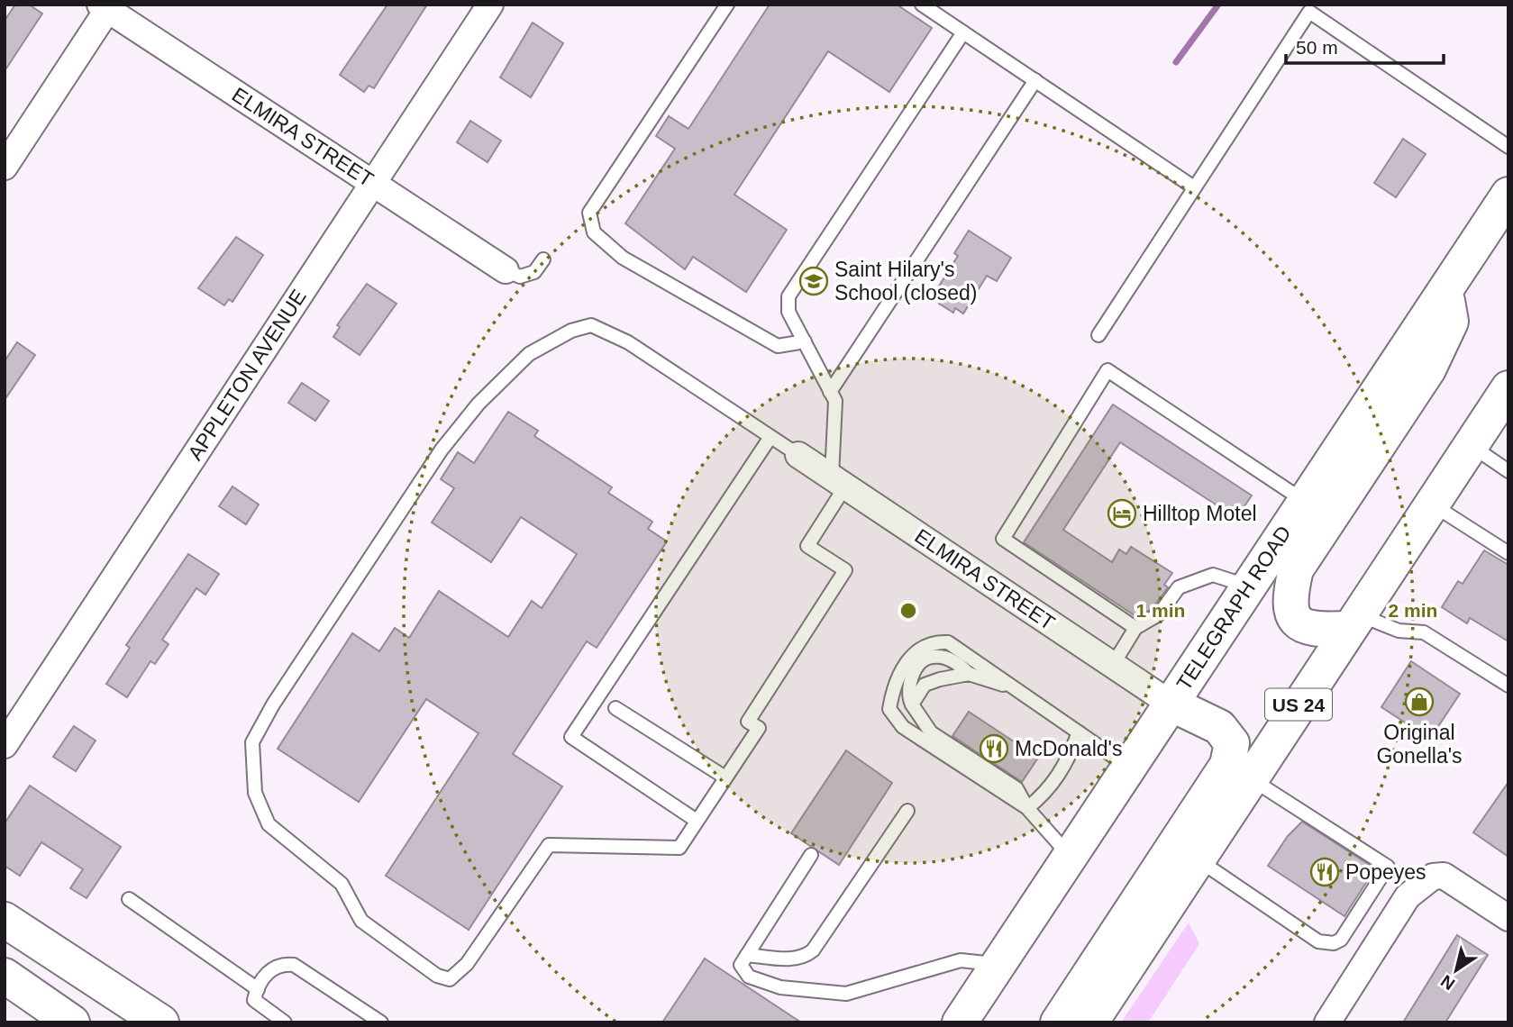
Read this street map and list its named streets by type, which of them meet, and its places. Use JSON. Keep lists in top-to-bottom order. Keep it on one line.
{"streets":{"main road":["TELEGRAPH ROAD","US 24"],"street":["ELMIRA STREET","APPLETON AVENUE"]},"crossings":[["ELMIRA STREET","APPLETON AVENUE"],["ELMIRA STREET","TELEGRAPH ROAD"]],"places":{"school or university":["Saint Hilary's School (closed)"],"hotel":["Hilltop Motel"],"shop":["Original Gonella's"],"restaurant":["McDonald's","Popeyes"]},"scale_bar":"50 m","north":"bottom left","rings":["1 min","2 min"]}
